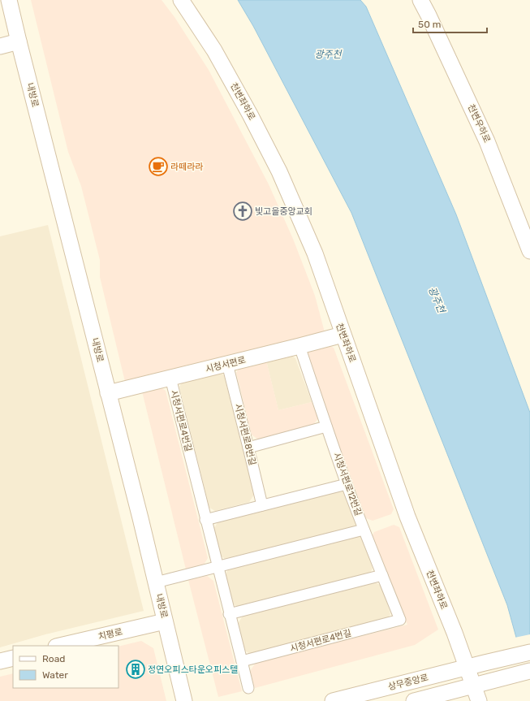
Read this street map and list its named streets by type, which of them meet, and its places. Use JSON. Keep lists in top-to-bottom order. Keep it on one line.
{"streets":{"street":["내방로","천변좌하로","천변우하로","시청서편로","시청서편로4번길","시청서편로8번길","시청서편로12번길","치평로","상무중앙로"]},"crossings":[["내방로","시청서편로"],["내방로","치평로"],["천변좌하로","시청서편로"],["천변좌하로","상무중앙로"],["시청서편로","시청서편로4번길"],["시청서편로","시청서편로8번길"],["시청서편로","시청서편로12번길"],["시청서편로4번길","시청서편로12번길"]],"water":["광주천"],"places":{"cafe":["라떼라라"],"church":["빛고을중앙교회"],"building":["정연오피스타운오피스텔"]},"legend":["Road","Water"],"scale_bar":"50 m"}
